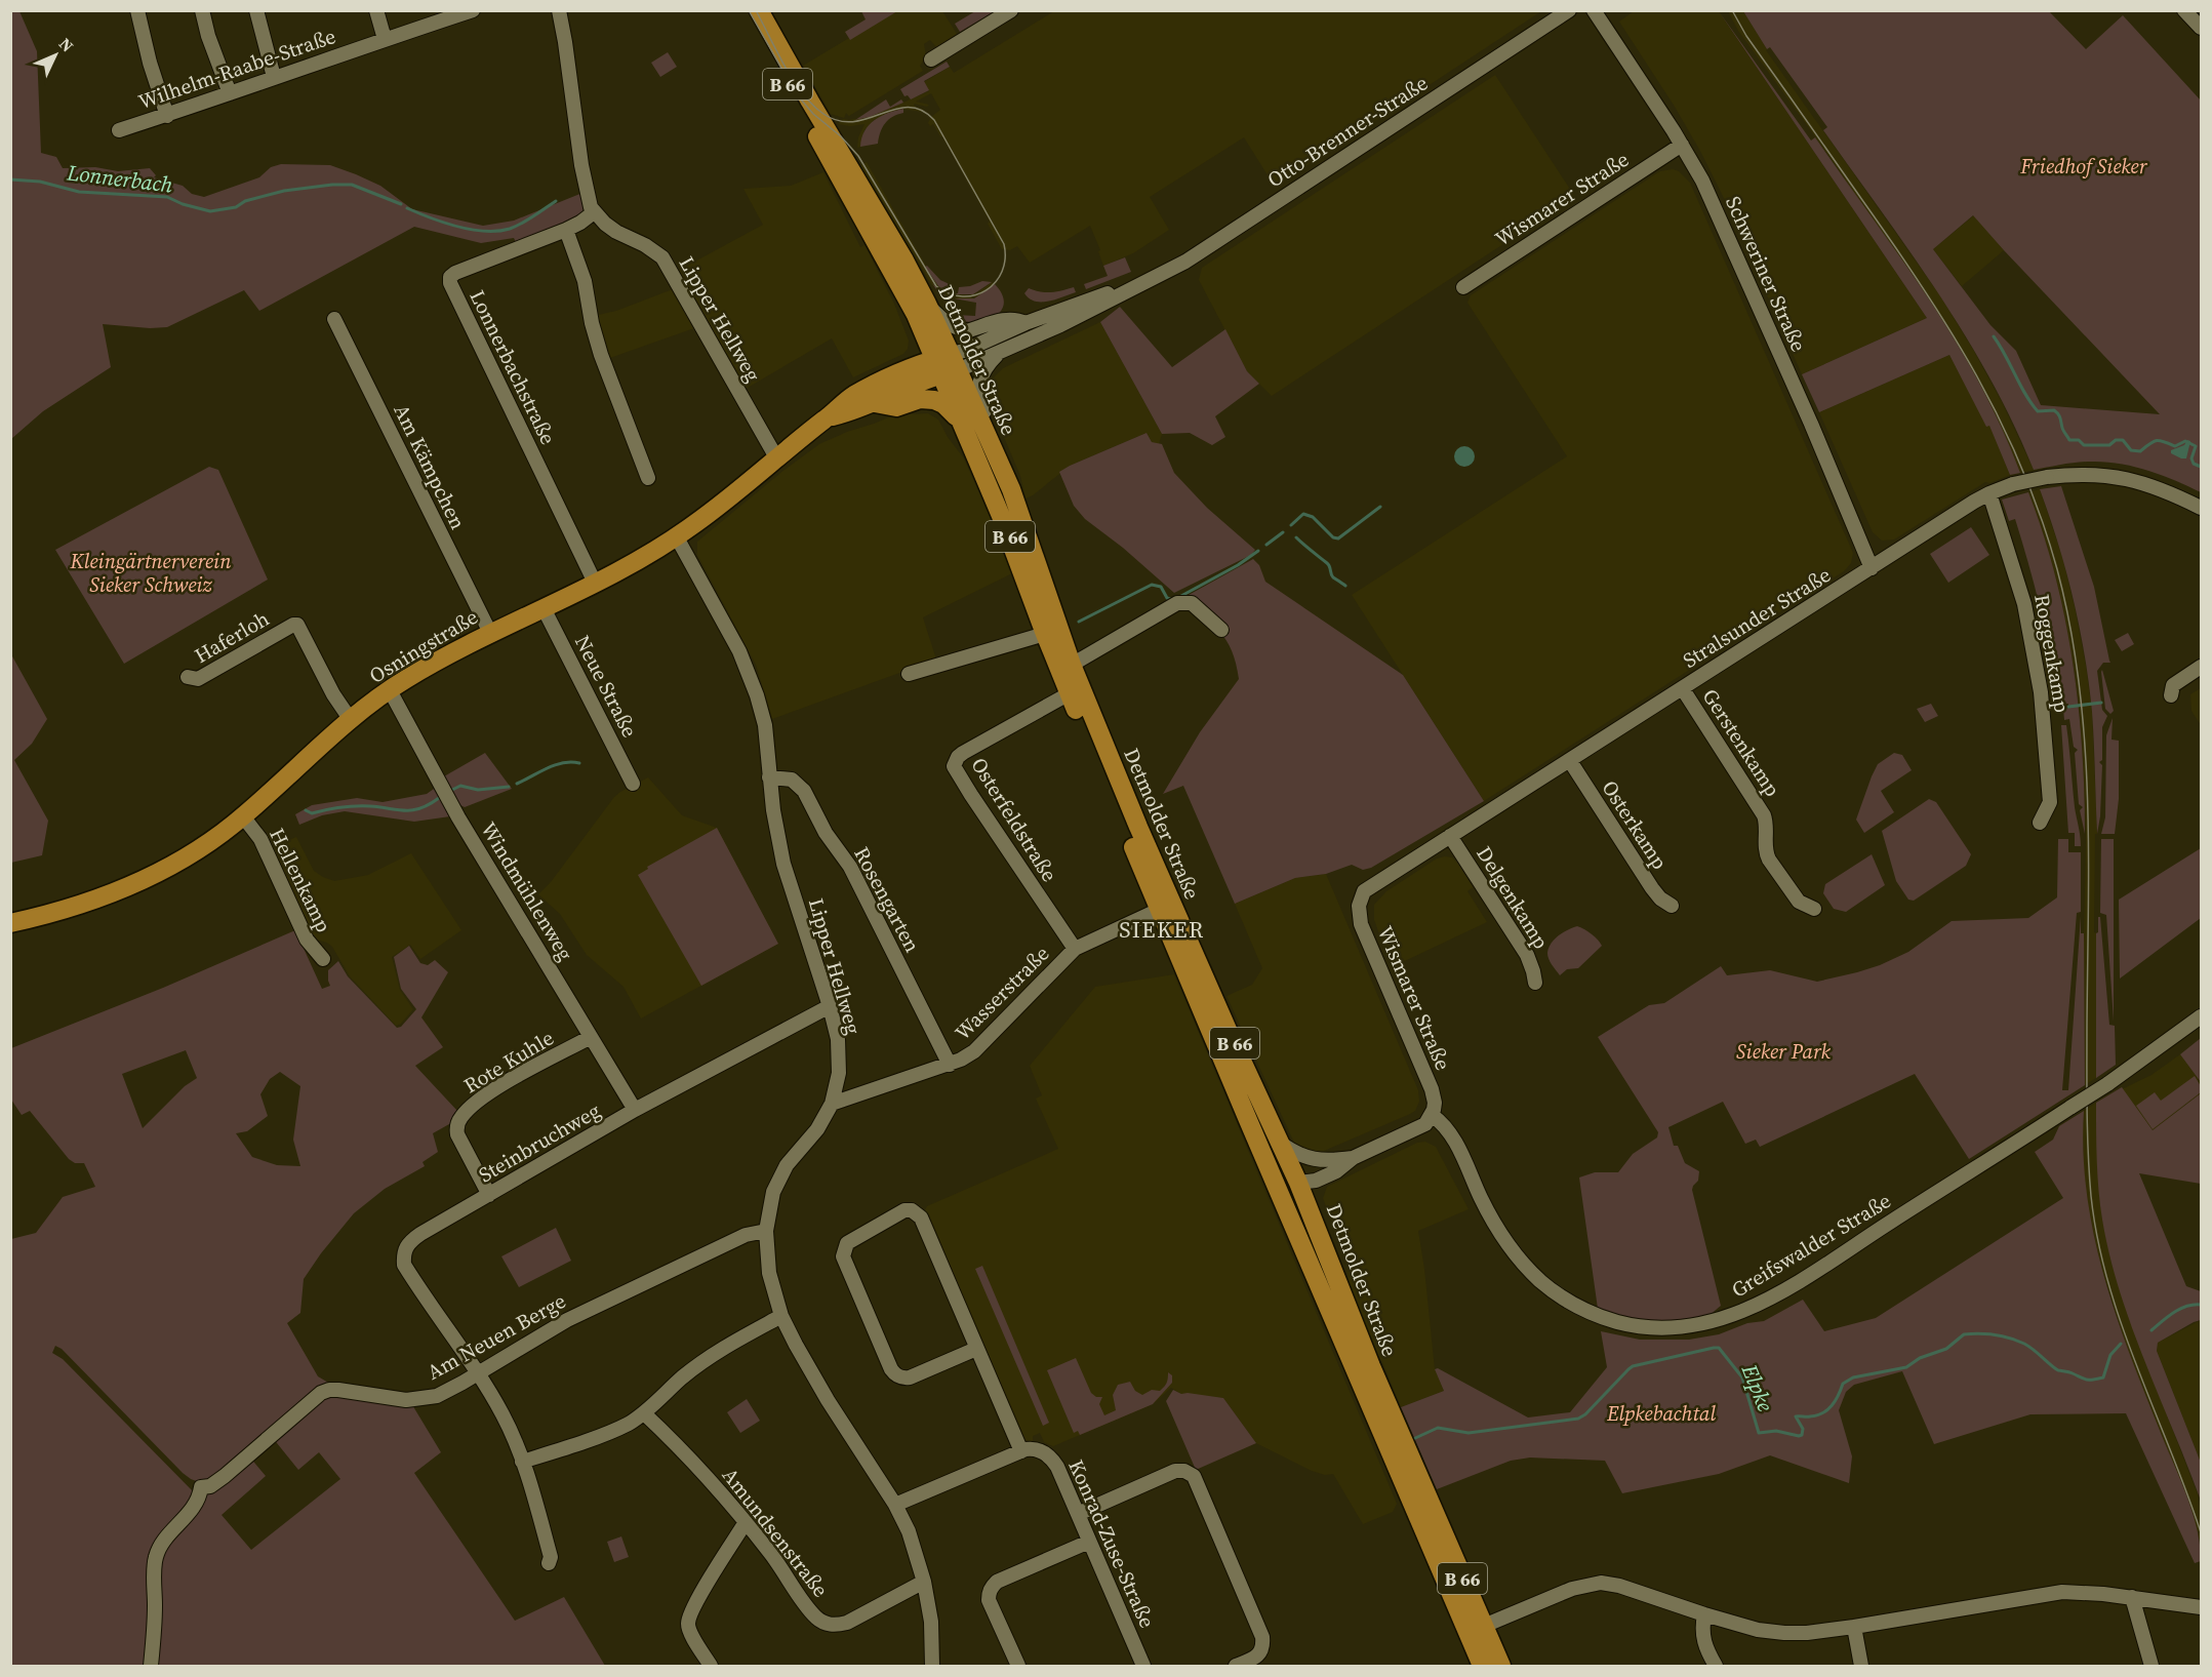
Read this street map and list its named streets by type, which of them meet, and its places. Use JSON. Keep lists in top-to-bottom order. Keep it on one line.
{"streets":{"main road":["B 66","Detmolder Straße","Osningstraße"],"street":["Wilhelm-Raabe-Straße","Otto-Brenner-Straße","Wismarer Straße","Schweriner Straße","Lipper Hellweg","Lonnerbachstraße","Am Kämpchen","Stralsunder Straße","Haferloh","Roggenkamp","Neue Straße","Gerstenkamp","Osterfeldstraße","Osterkamp","Hellenkamp","Windmühlenweg","Delgenkamp","Rosengarten","Wasserstraße","Rote Kuhle","Steinbruchweg","Greifswalder Straße","Am Neuen Berge","Amundsenstraße","Konrad-Zuse-Straße"]},"crossings":[["B 66","Otto-Brenner-Straße"],["B 66","Detmolder Straße"],["Otto-Brenner-Straße","Detmolder Straße"],["Otto-Brenner-Straße","Osningstraße"],["Wismarer Straße","Schweriner Straße"],["Wismarer Straße","Stralsunder Straße"],["Wismarer Straße","Greifswalder Straße"],["Schweriner Straße","Stralsunder Straße"],["Lipper Hellweg","Lonnerbachstraße"],["Lipper Hellweg","Osningstraße"],["Lipper Hellweg","Rosengarten"],["Lipper Hellweg","Wasserstraße"],["Lipper Hellweg","Steinbruchweg"],["Lipper Hellweg","Am Neuen Berge"],["Lipper Hellweg","Amundsenstraße"],["Detmolder Straße","Osningstraße"],["Detmolder Straße","Osterfeldstraße"],["Detmolder Straße","Wasserstraße"],["Lonnerbachstraße","Osningstraße"],["Am Kämpchen","Osningstraße"],["Stralsunder Straße","Roggenkamp"],["Stralsunder Straße","Gerstenkamp"],["Stralsunder Straße","Osterkamp"],["Stralsunder Straße","Delgenkamp"],["Haferloh","Osningstraße"],["Osningstraße","Neue Straße"],["Osningstraße","Hellenkamp"],["Osningstraße","Windmühlenweg"],["Osterfeldstraße","Wasserstraße"],["Windmühlenweg","Rote Kuhle"],["Windmühlenweg","Steinbruchweg"],["Rosengarten","Wasserstraße"],["Rote Kuhle","Steinbruchweg"],["Steinbruchweg","Am Neuen Berge"]],"districts":["SIEKER"],"water":["Lonnerbach","Elpke"],"parks":["Friedhof Sieker","Kleingärtnerverein Sieker Schweiz","Sieker Park","Elpkebachtal"],"north":"top right"}
